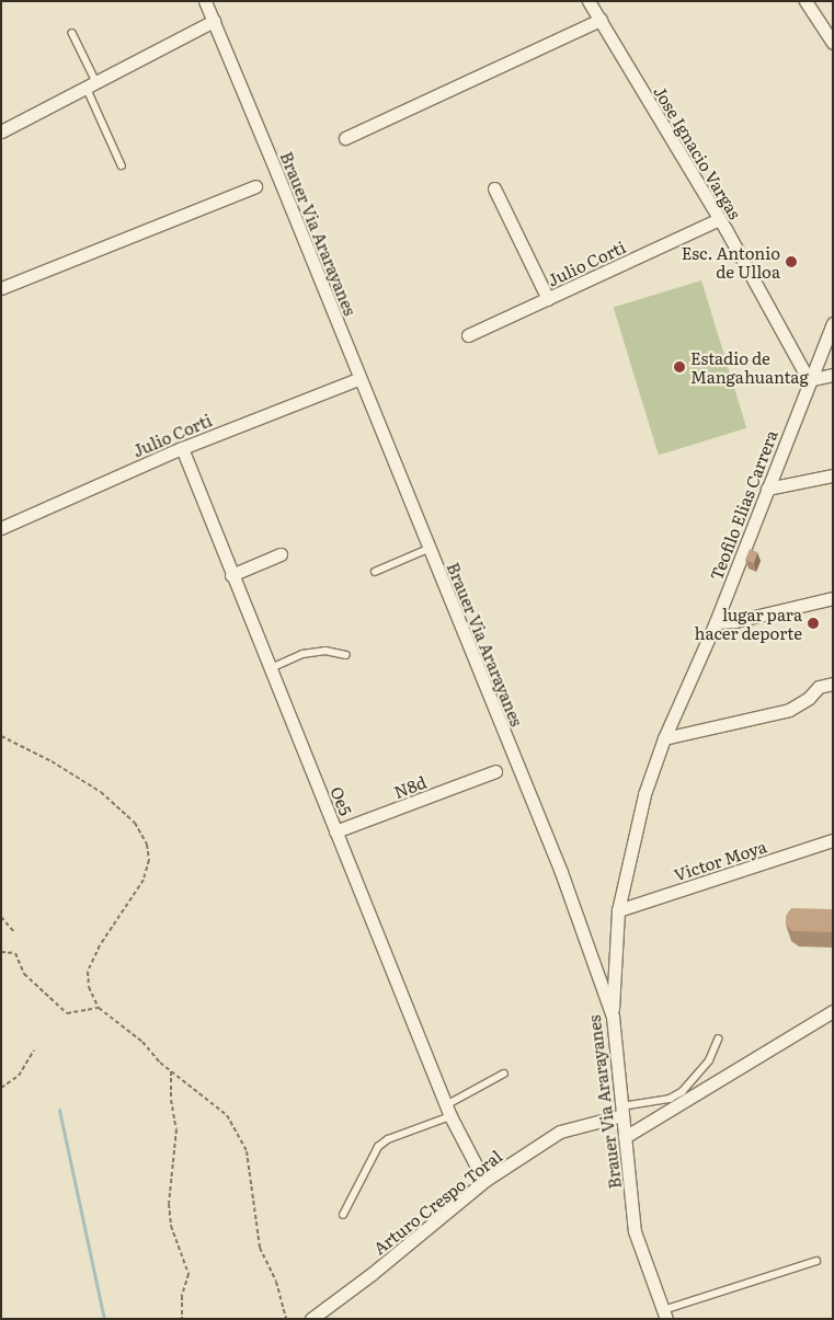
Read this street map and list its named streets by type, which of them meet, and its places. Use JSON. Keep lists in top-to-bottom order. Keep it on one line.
{"streets":{"street":["Jose Ignacio Vargas","Brauer Via Ararayanes","Julio Corti","Teofilo Elias Carrera","N8d","Oe5","Victor Moya","Arturo Crespo Toral"]},"crossings":[["Jose Ignacio Vargas","Julio Corti"],["Jose Ignacio Vargas","Teofilo Elias Carrera"],["Brauer Via Ararayanes","Julio Corti"],["Brauer Via Ararayanes","Teofilo Elias Carrera"],["Brauer Via Ararayanes","Arturo Crespo Toral"],["Julio Corti","Oe5"],["Teofilo Elias Carrera","Victor Moya"],["N8d","Oe5"]],"places":["Esc. Antonio de Ulloa","Estadio de Mangahuantag","lugar para hacer deporte"]}
